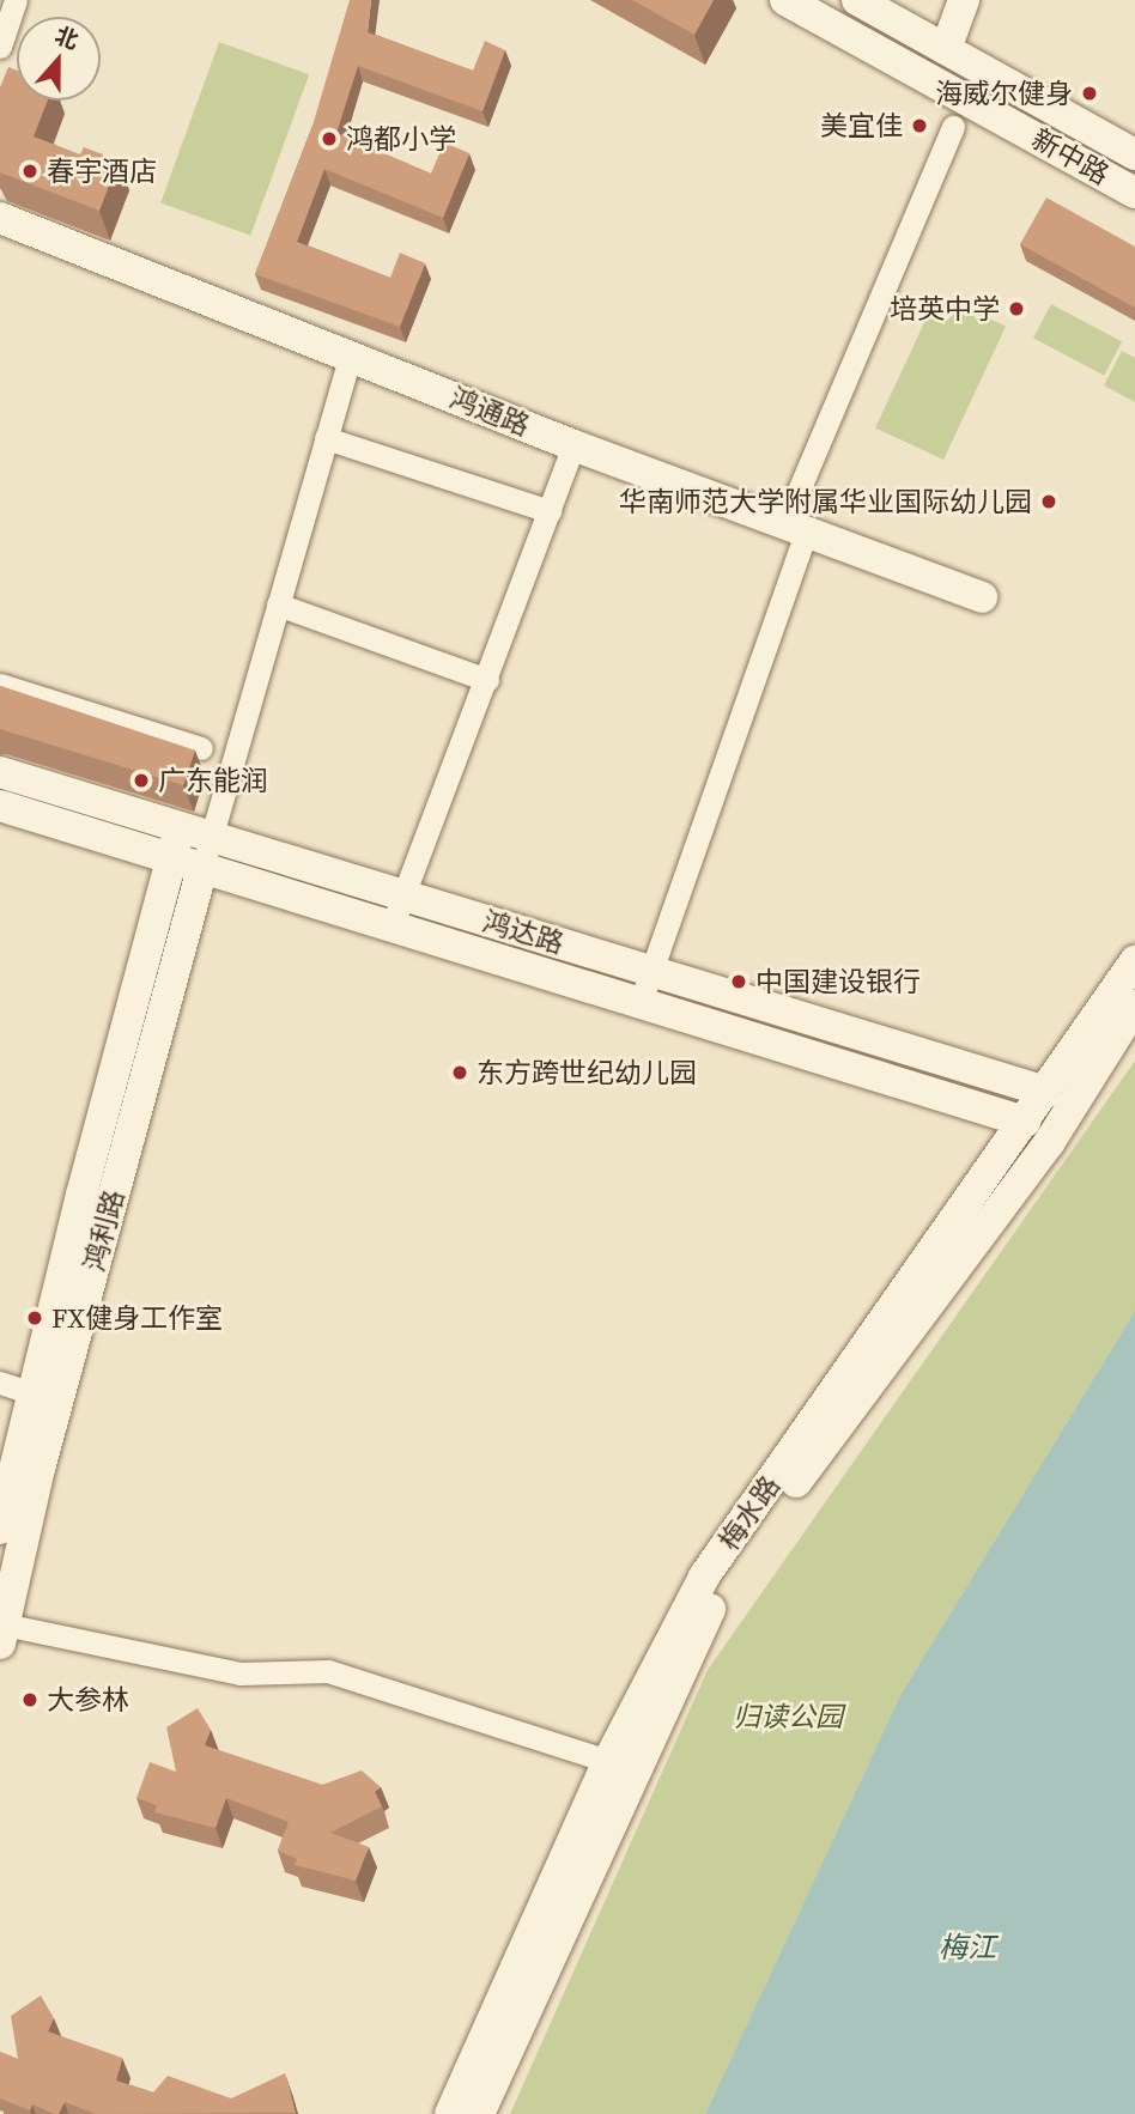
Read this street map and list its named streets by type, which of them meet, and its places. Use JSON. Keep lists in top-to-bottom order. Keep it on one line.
{"streets":{"street":["新中路","鸿通路","鸿达路","鸿利路","梅水路"]},"crossings":[["鸿达路","鸿利路"],["鸿达路","梅水路"]],"water":["梅江"],"parks":["归读公园"],"places":["海威尔健身","美宜佳","鸿都小学","春宇酒店","培英中学","华南师范大学附属华业国际幼儿园","广东能润","中国建设银行","东方跨世纪幼儿园","FX健身工作室","大参林"],"north":"top"}
